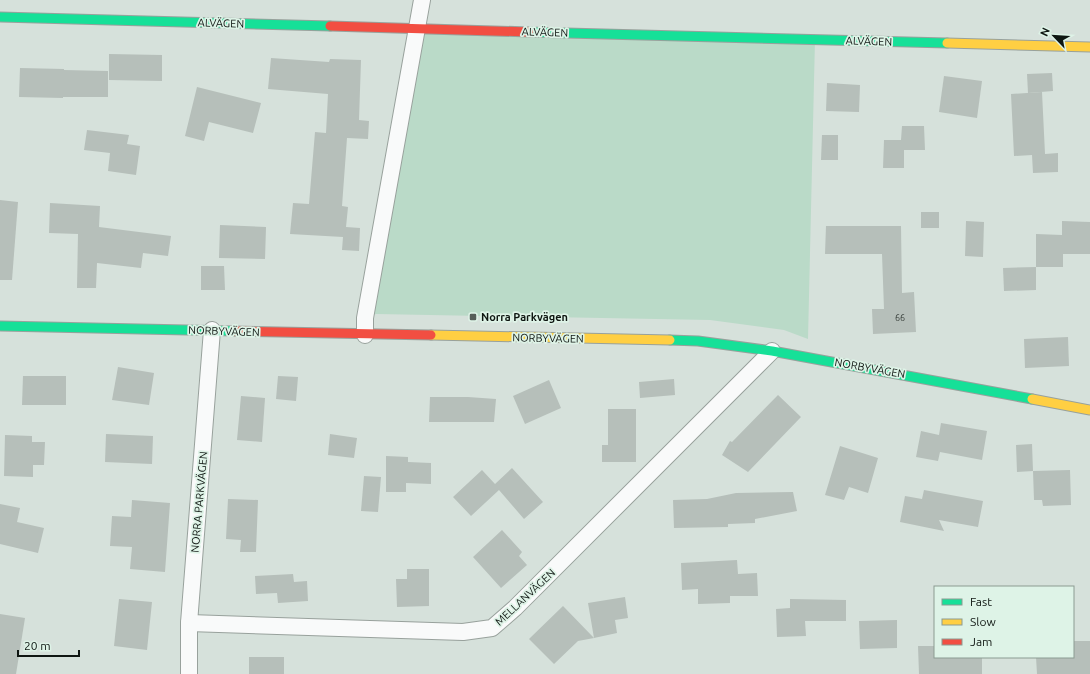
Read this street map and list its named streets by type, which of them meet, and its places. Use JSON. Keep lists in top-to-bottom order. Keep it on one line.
{"streets":{"street":["ALVÄGEN","NORBYVÄGEN","NORRA PARKVÄGEN","MELLANVÄGEN"]},"crossings":[["NORBYVÄGEN","NORRA PARKVÄGEN"],["NORBYVÄGEN","MELLANVÄGEN"],["NORRA PARKVÄGEN","MELLANVÄGEN"]],"places":{"transit":["Norra Parkvägen"]},"house_numbers":["66"],"legend":["Fast","Slow","Jam"],"scale_bar":"20 m","north":"top left"}
